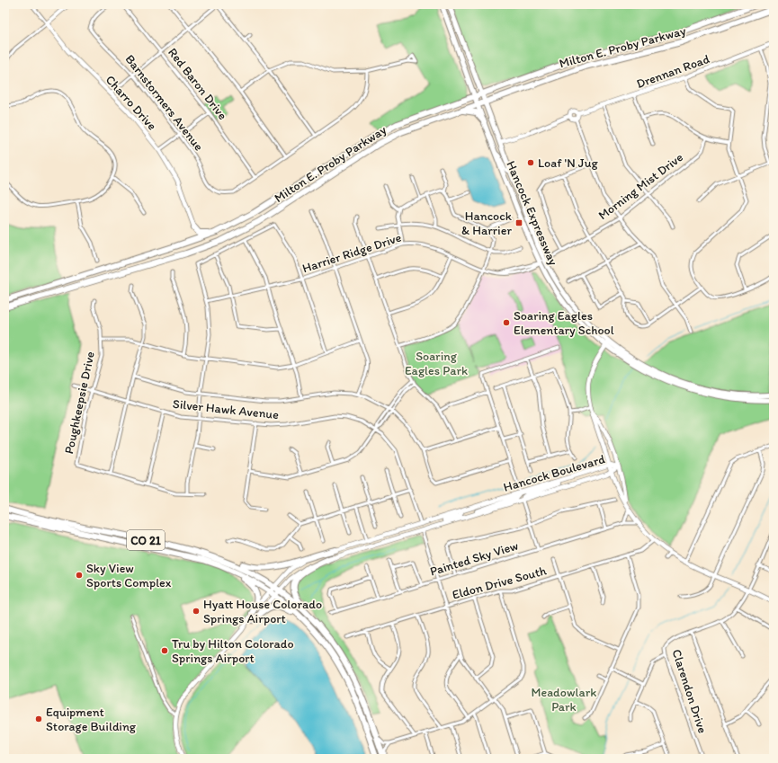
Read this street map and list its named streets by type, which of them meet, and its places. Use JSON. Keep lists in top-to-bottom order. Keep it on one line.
{"streets":{"highway":["Milton E. Proby Parkway","CO 21"],"main road":["Drennan Road","Charro Drive","Hancock Expressway","Hancock Boulevard"],"street":["Red Baron Drive","Barnstormers Avenue","Morning Mist Drive","Harrier Ridge Drive","Poughkeepsie Drive","Silver Hawk Avenue","Painted Sky View","Eldon Drive South","Clarendon Drive"]},"crossings":[["Milton E. Proby Parkway","Hancock Expressway"],["Red Baron Drive","Barnstormers Avenue"],["Morning Mist Drive","Hancock Expressway"],["Morning Mist Drive","Harrier Ridge Drive"],["Hancock Expressway","Harrier Ridge Drive"],["Poughkeepsie Drive","Silver Hawk Avenue"],["Silver Hawk Avenue","Hancock Boulevard"],["Hancock Boulevard","CO 21"]],"parks":["Soaring Eagles Park","Meadowlark Park"],"places":{"other":["Loaf 'N Jug","Soaring Eagles Elementary School","Sky View Sports Complex","Hyatt House Colorado Springs Airport","Tru by Hilton Colorado Springs Airport","Equipment Storage Building"],"transit":["Hancock & Harrier"]}}
